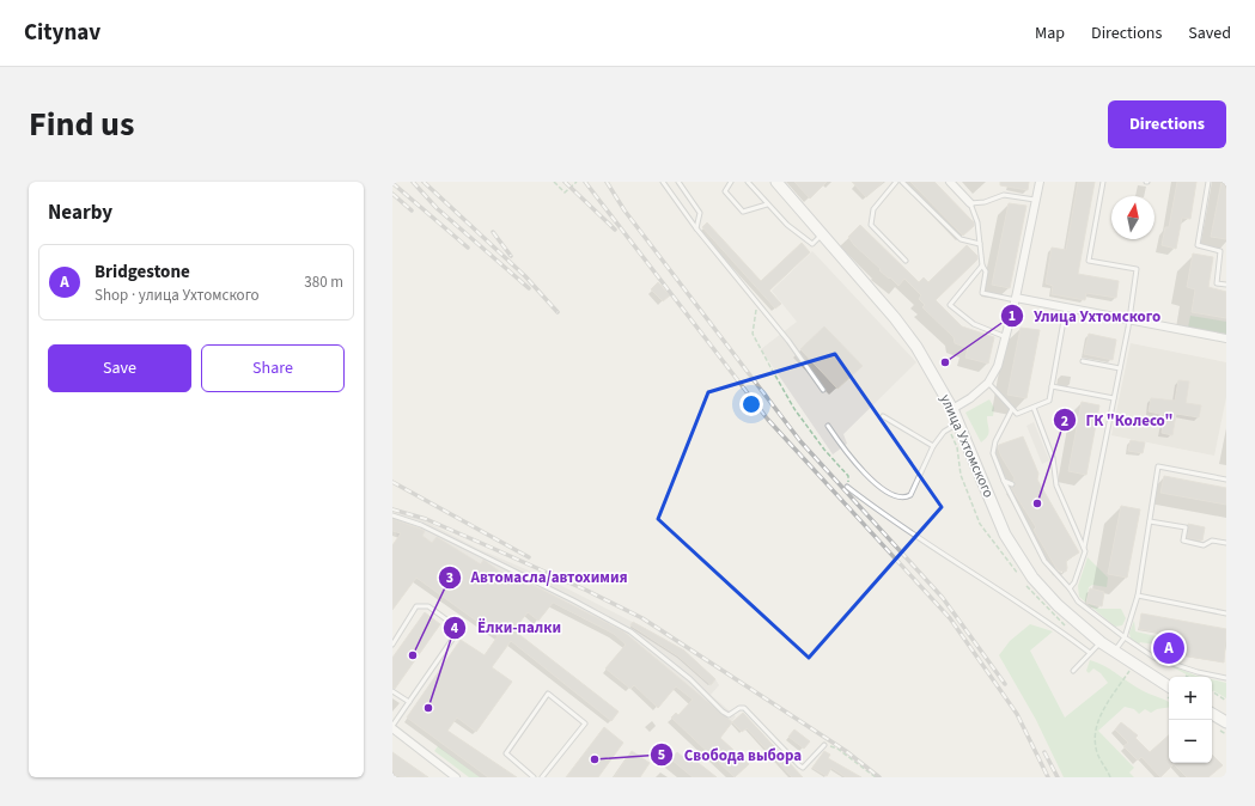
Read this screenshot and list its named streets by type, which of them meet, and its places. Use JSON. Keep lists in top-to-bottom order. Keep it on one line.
{"streets":{"street":["улица Ухтомского"]},"places":["Улица Ухтомского","ГК \"Колесо\"","Автомасла/автохимия","Ёлки-палки","Свобода выбора"],"north":"top","page":{"header":"Citynav","nav":["Map","Directions","Saved"],"title":"Find us","buttons":["Directions",["Save","Share"]],"heading":"Nearby","list":[{"mark":"A","name":"Bridgestone","note":"Shop · улица Ухтомского","value":"380 m"}],"pins":"A","map_buttons":["+","−"]}}
